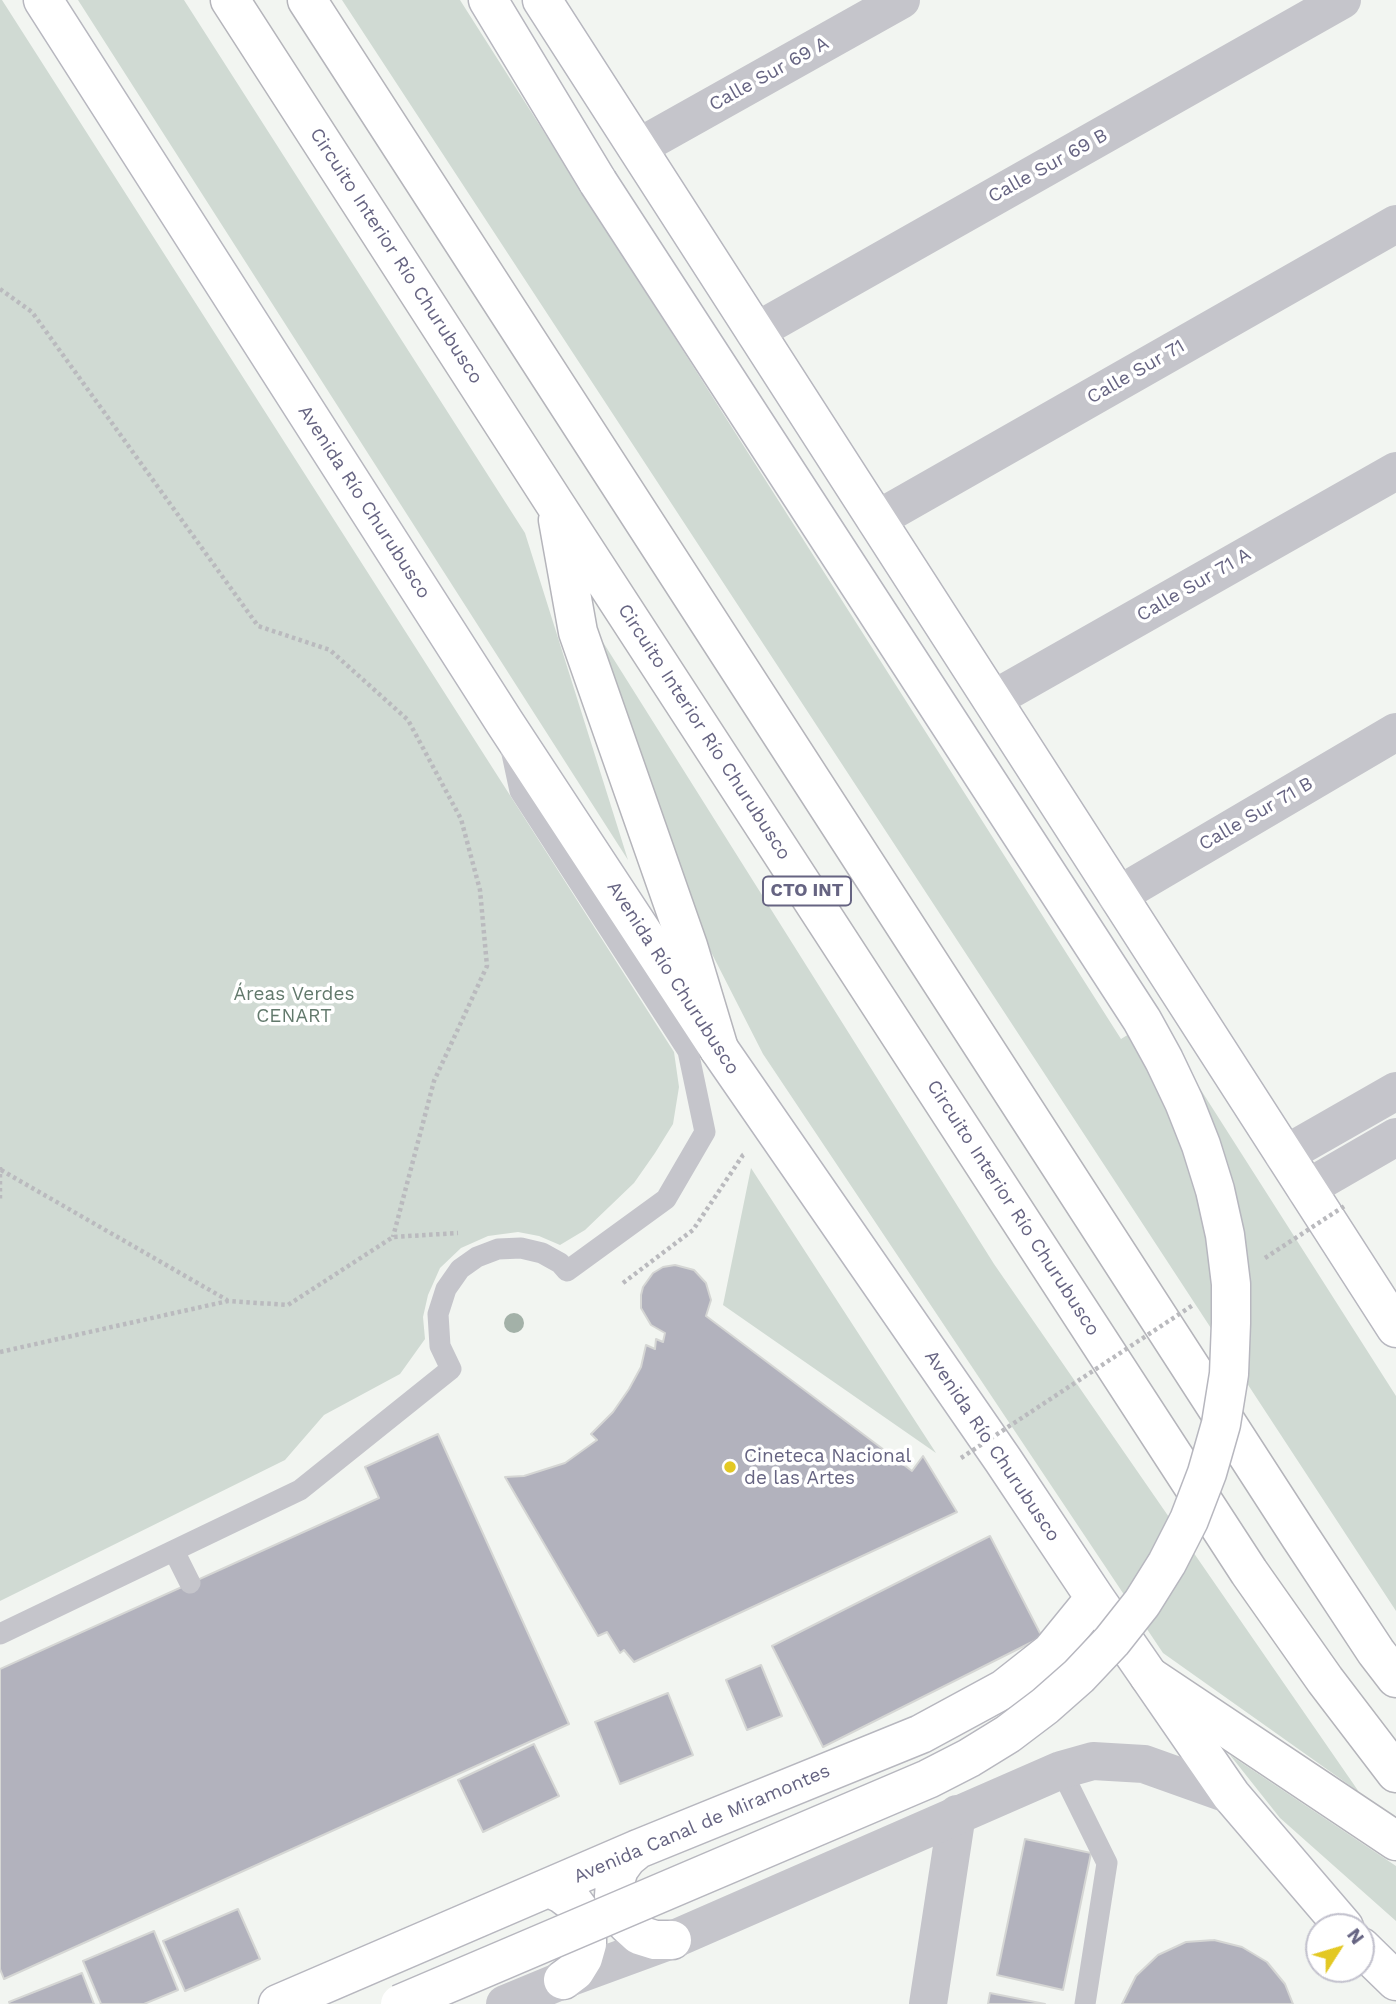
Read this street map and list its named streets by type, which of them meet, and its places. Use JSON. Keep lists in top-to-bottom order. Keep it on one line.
{"streets":{"main road":["Circuito Interior Río Churubusco","Avenida Río Churubusco","CTO INT","Avenida Canal de Miramontes"],"street":["Calle Sur 69 A","Calle Sur 69 B","Calle Sur 71","Calle Sur 71 A","Calle Sur 71 B"]},"crossings":[["Avenida Río Churubusco","Avenida Canal de Miramontes"]],"parks":["Áreas Verdes CENART"],"places":["Cineteca Nacional de las Artes"],"north":"top right"}
